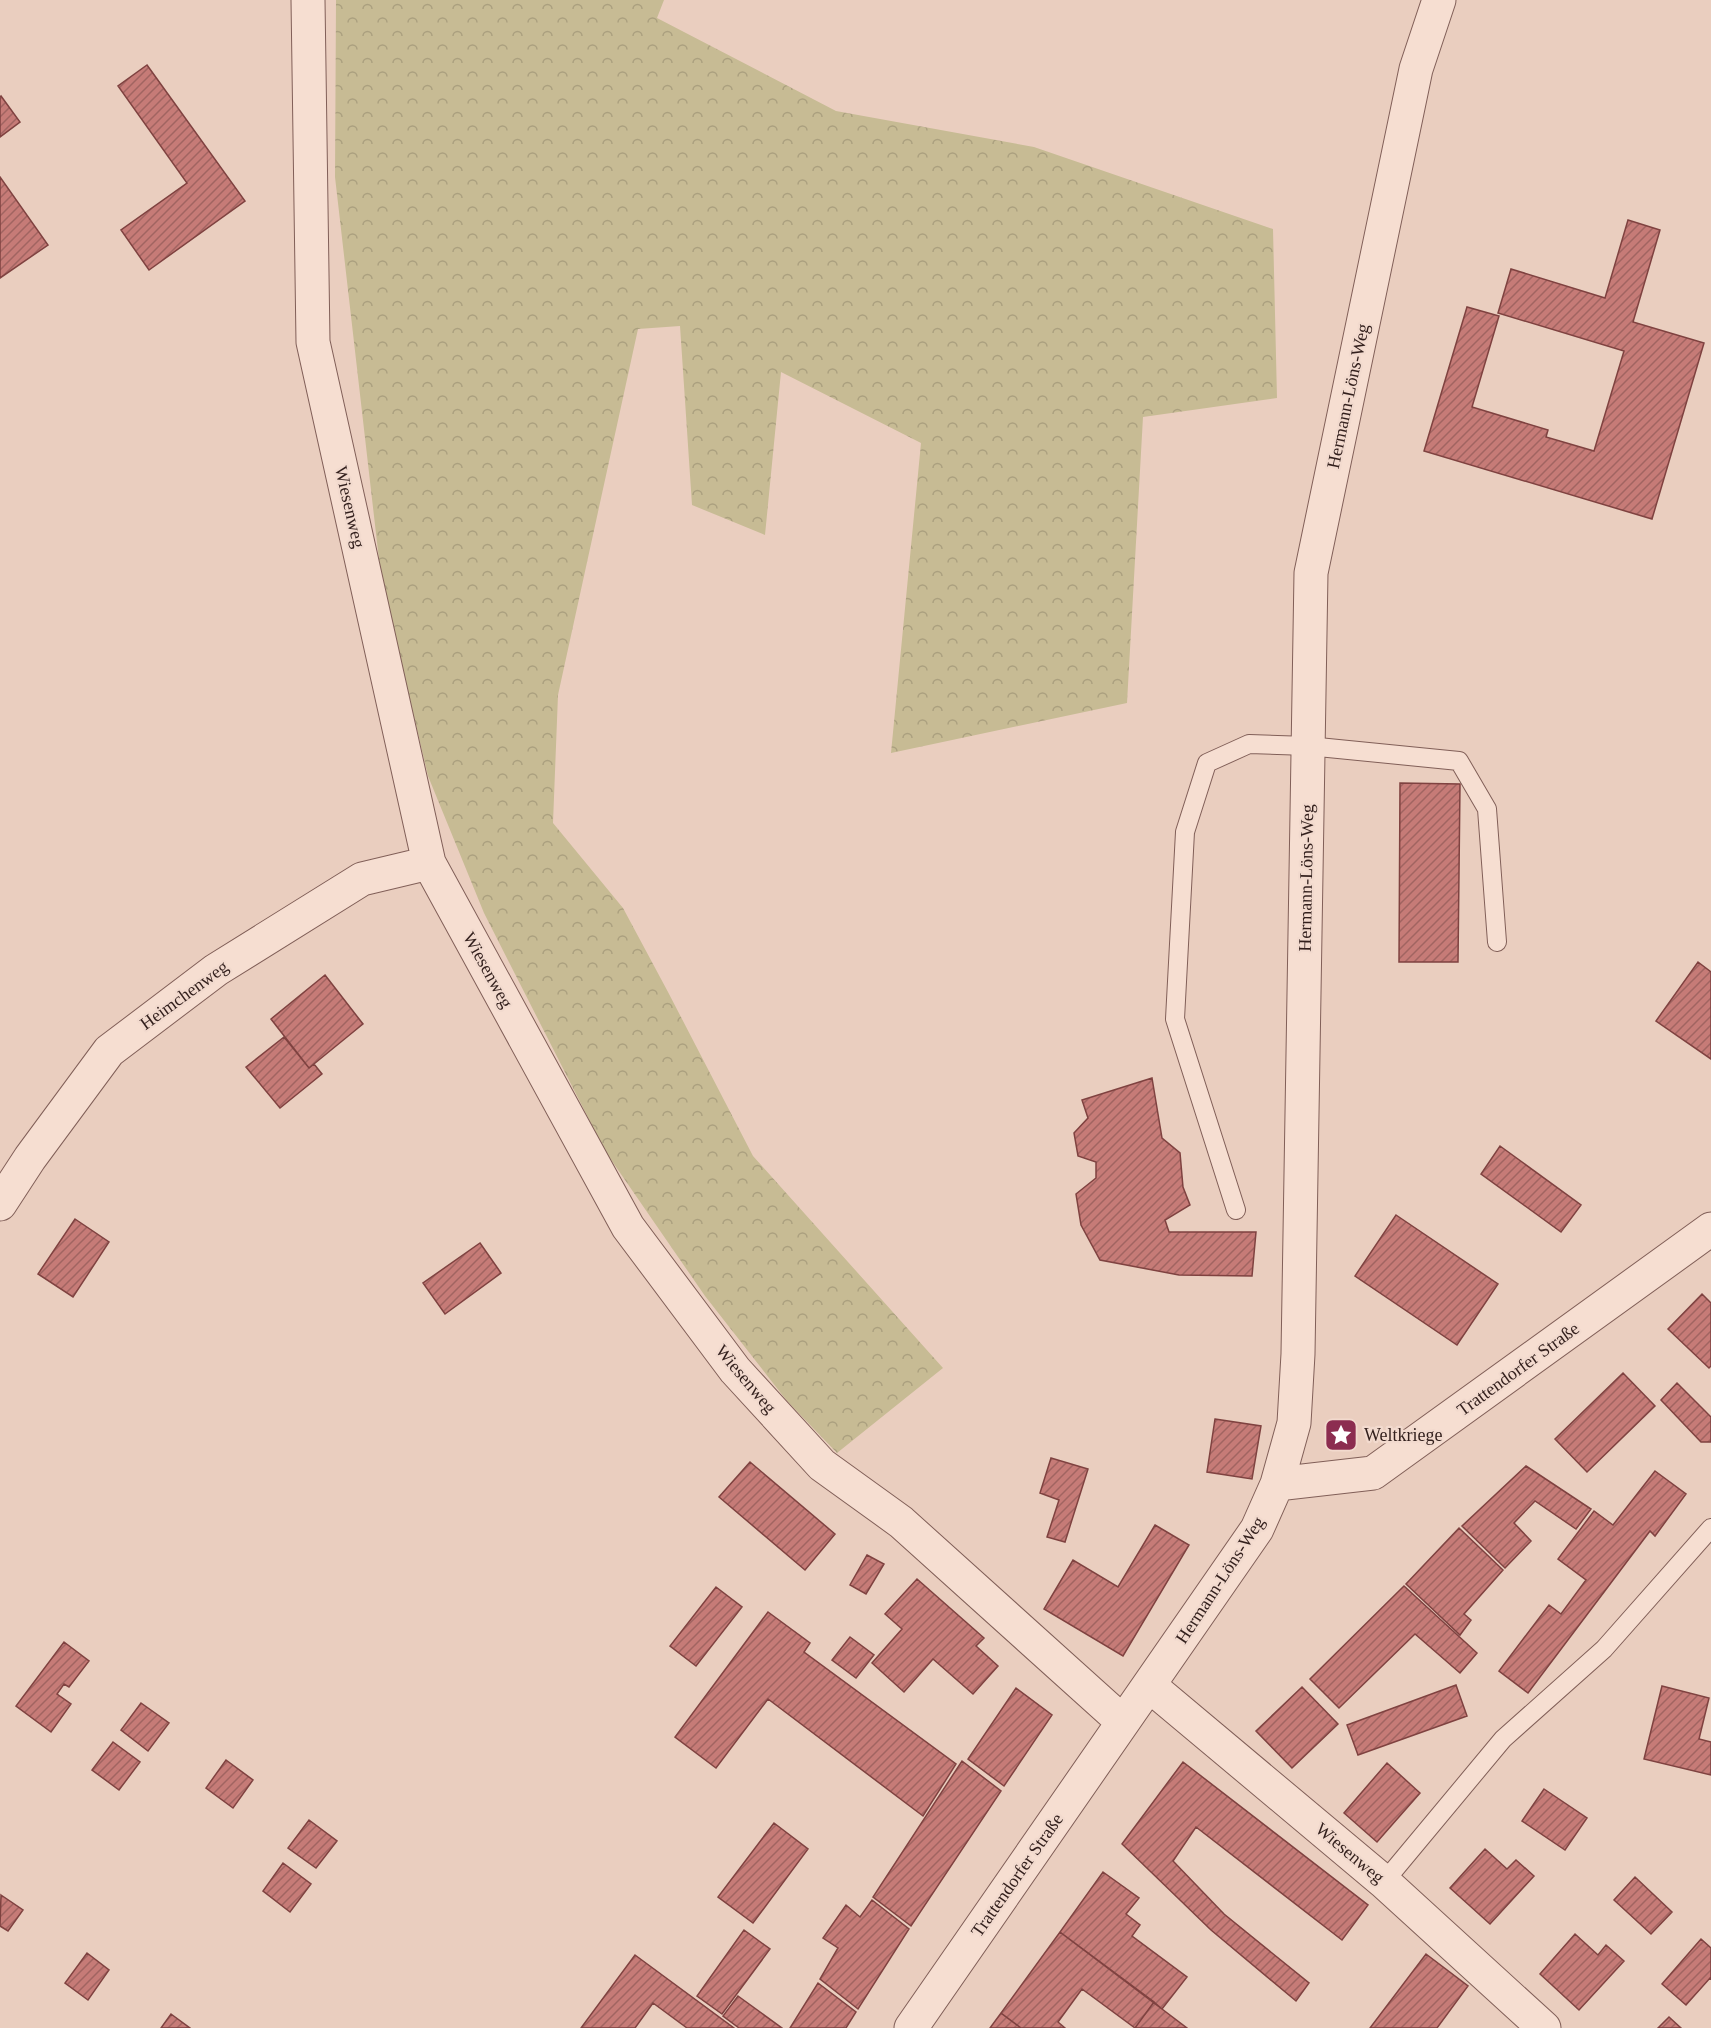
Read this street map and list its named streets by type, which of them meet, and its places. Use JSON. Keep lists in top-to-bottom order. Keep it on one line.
{"streets":{"street":["Hermann-Löns-Weg","Wiesenweg","Heimchenweg","Trattendorfer Straße"]},"crossings":[["Hermann-Löns-Weg","Wiesenweg"],["Hermann-Löns-Weg","Trattendorfer Straße"],["Wiesenweg","Heimchenweg"],["Wiesenweg","Trattendorfer Straße"]],"places":{"place":["Weltkriege"]}}
